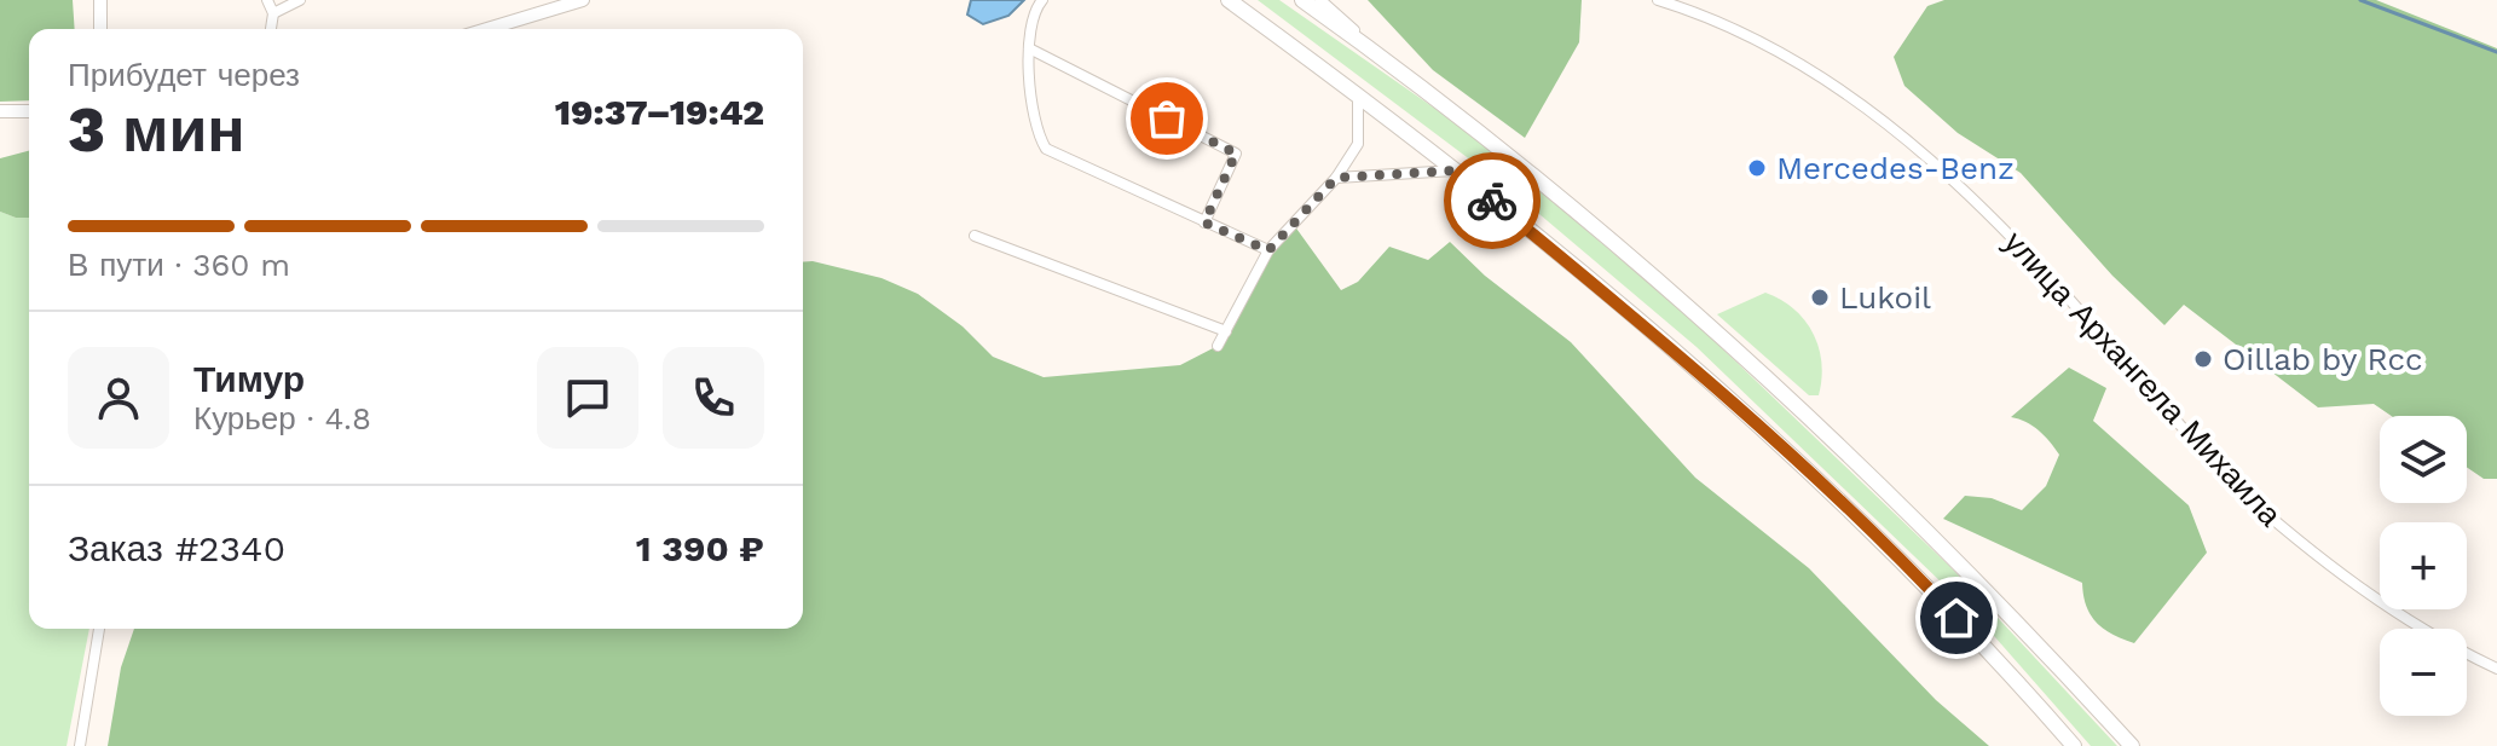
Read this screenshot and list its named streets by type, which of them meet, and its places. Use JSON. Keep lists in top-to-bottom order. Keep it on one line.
{"streets":{"street":["улица Архангела Михаила"]},"places":["Mercedes-Benz","Lukoil","Oillab by Rcc"],"page":{"heading":["3 мин","Прибудет через","19:37–19:42"],"panel":["Тимур","Курьер · 4.8","Заказ #2340","1 390 ₽"],"bar":"В пути · 360 m","map_buttons":["+","−"]}}
